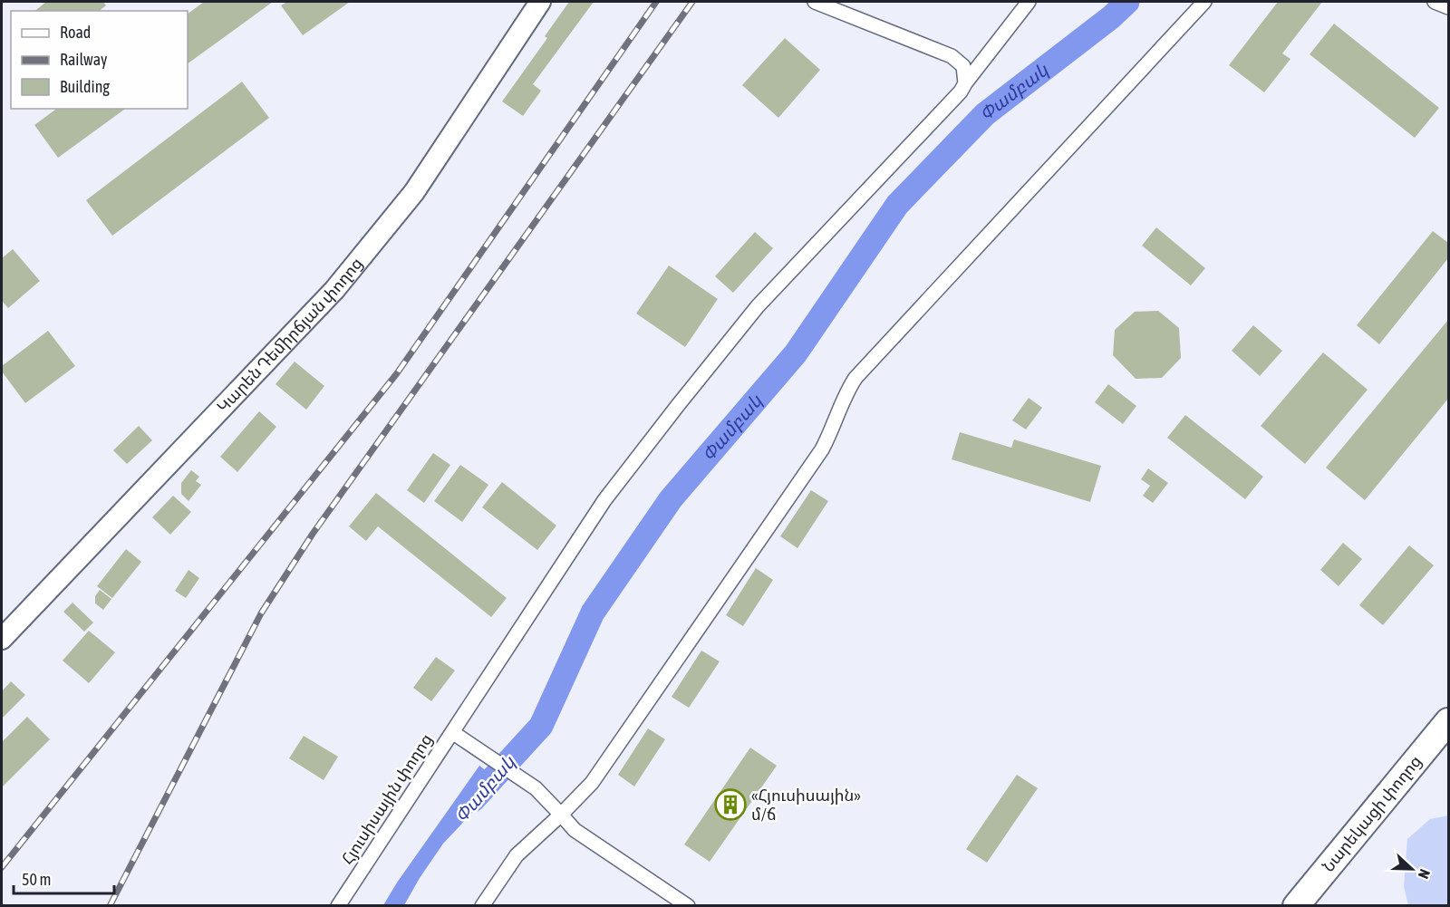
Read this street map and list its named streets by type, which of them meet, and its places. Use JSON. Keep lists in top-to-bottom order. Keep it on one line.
{"streets":{"highway":["Նարեկացի փողոց"],"main road":["Կարեն Դեմիրճյան փողոց"],"street":["Հյուսիսային փողոց"]},"water":["Փամբակ"],"places":{"building":["«Հյուսիսային» մ/ճ"]},"legend":["Road","Railway","Building"],"scale_bar":"50 m","north":"right"}
